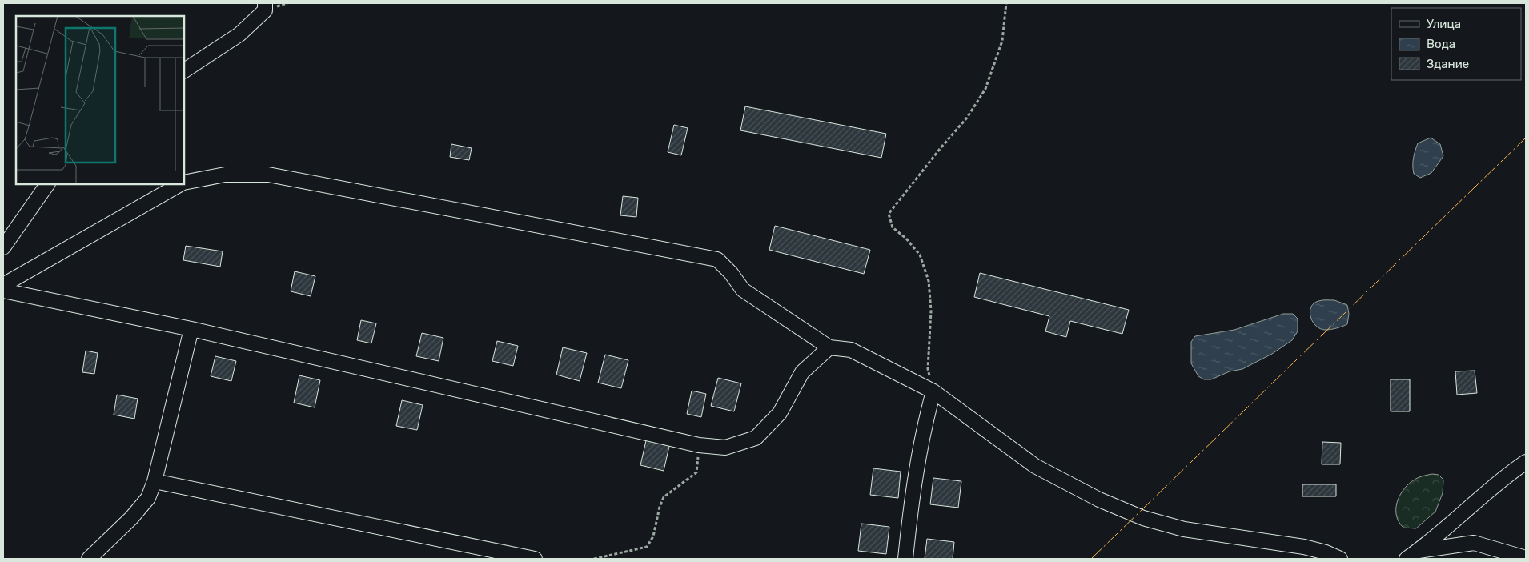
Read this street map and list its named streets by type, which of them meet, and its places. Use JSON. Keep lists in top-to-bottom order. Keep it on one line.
{"legend":["Улица","Вода","Здание"]}
